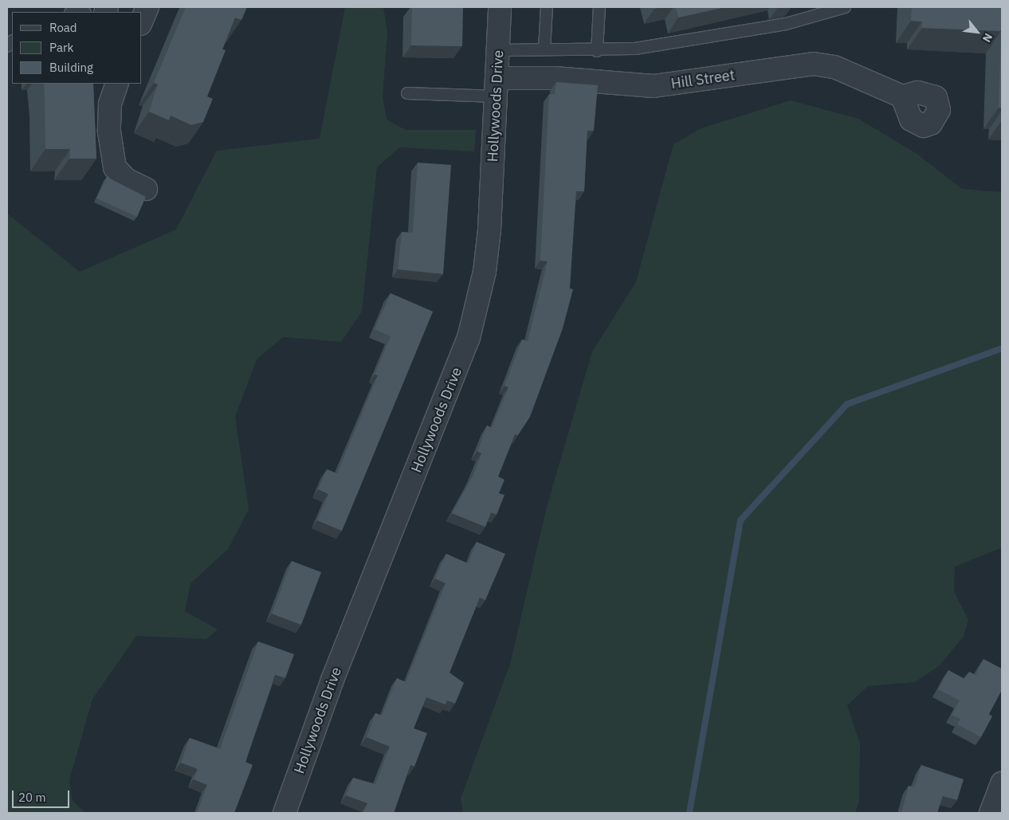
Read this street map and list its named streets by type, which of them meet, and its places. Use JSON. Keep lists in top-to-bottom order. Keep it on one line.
{"streets":{"street":["Hill Street","Hollywoods Drive"]},"crossings":[["Hill Street","Hollywoods Drive"]],"legend":["Road","Park","Building"],"scale_bar":"20 m","north":"bottom right"}
